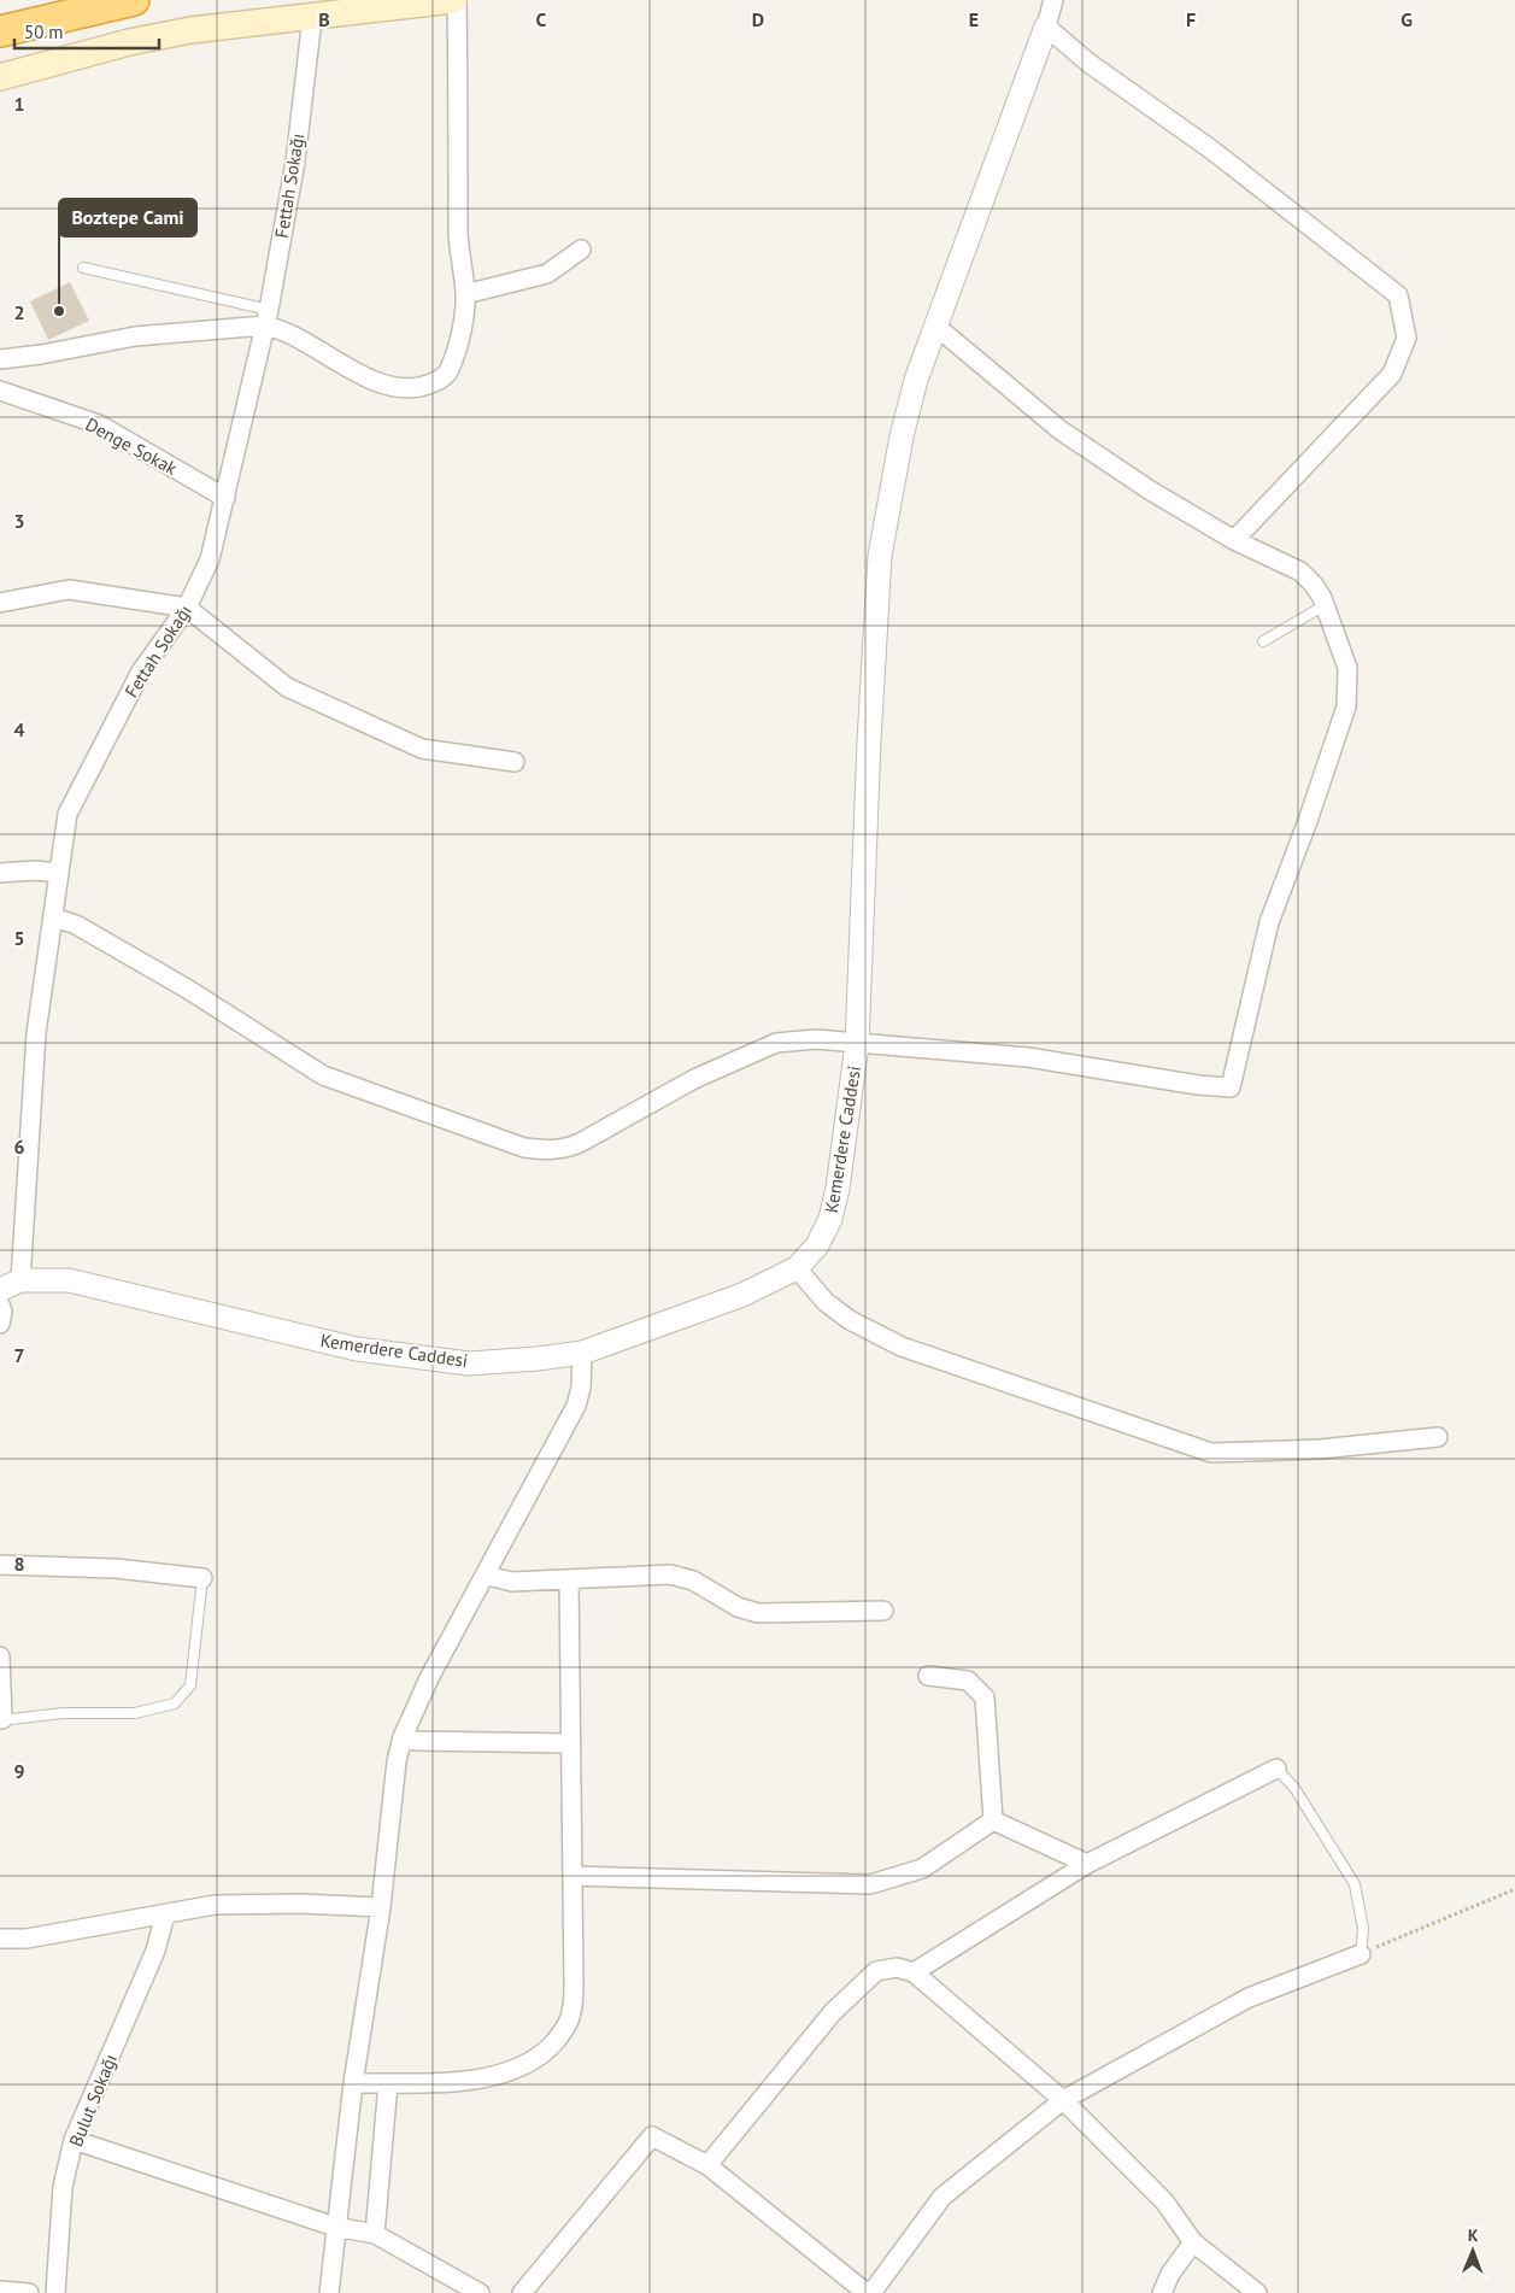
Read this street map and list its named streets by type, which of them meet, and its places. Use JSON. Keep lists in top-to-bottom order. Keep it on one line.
{"streets":{"street":["Fettah Sokağı","Denge Sokak","Kemerdere Caddesi","Bulut Sokağı"]},"crossings":[["Fettah Sokağı","Denge Sokak"],["Fettah Sokağı","Kemerdere Caddesi"]],"places":["Boztepe Cami"],"scale_bar":"50 m","north":"top","grid":{"columns":["B","C","D","E","F","G"],"rows":["1","2","3","4","5","6","7","8","9"]}}
